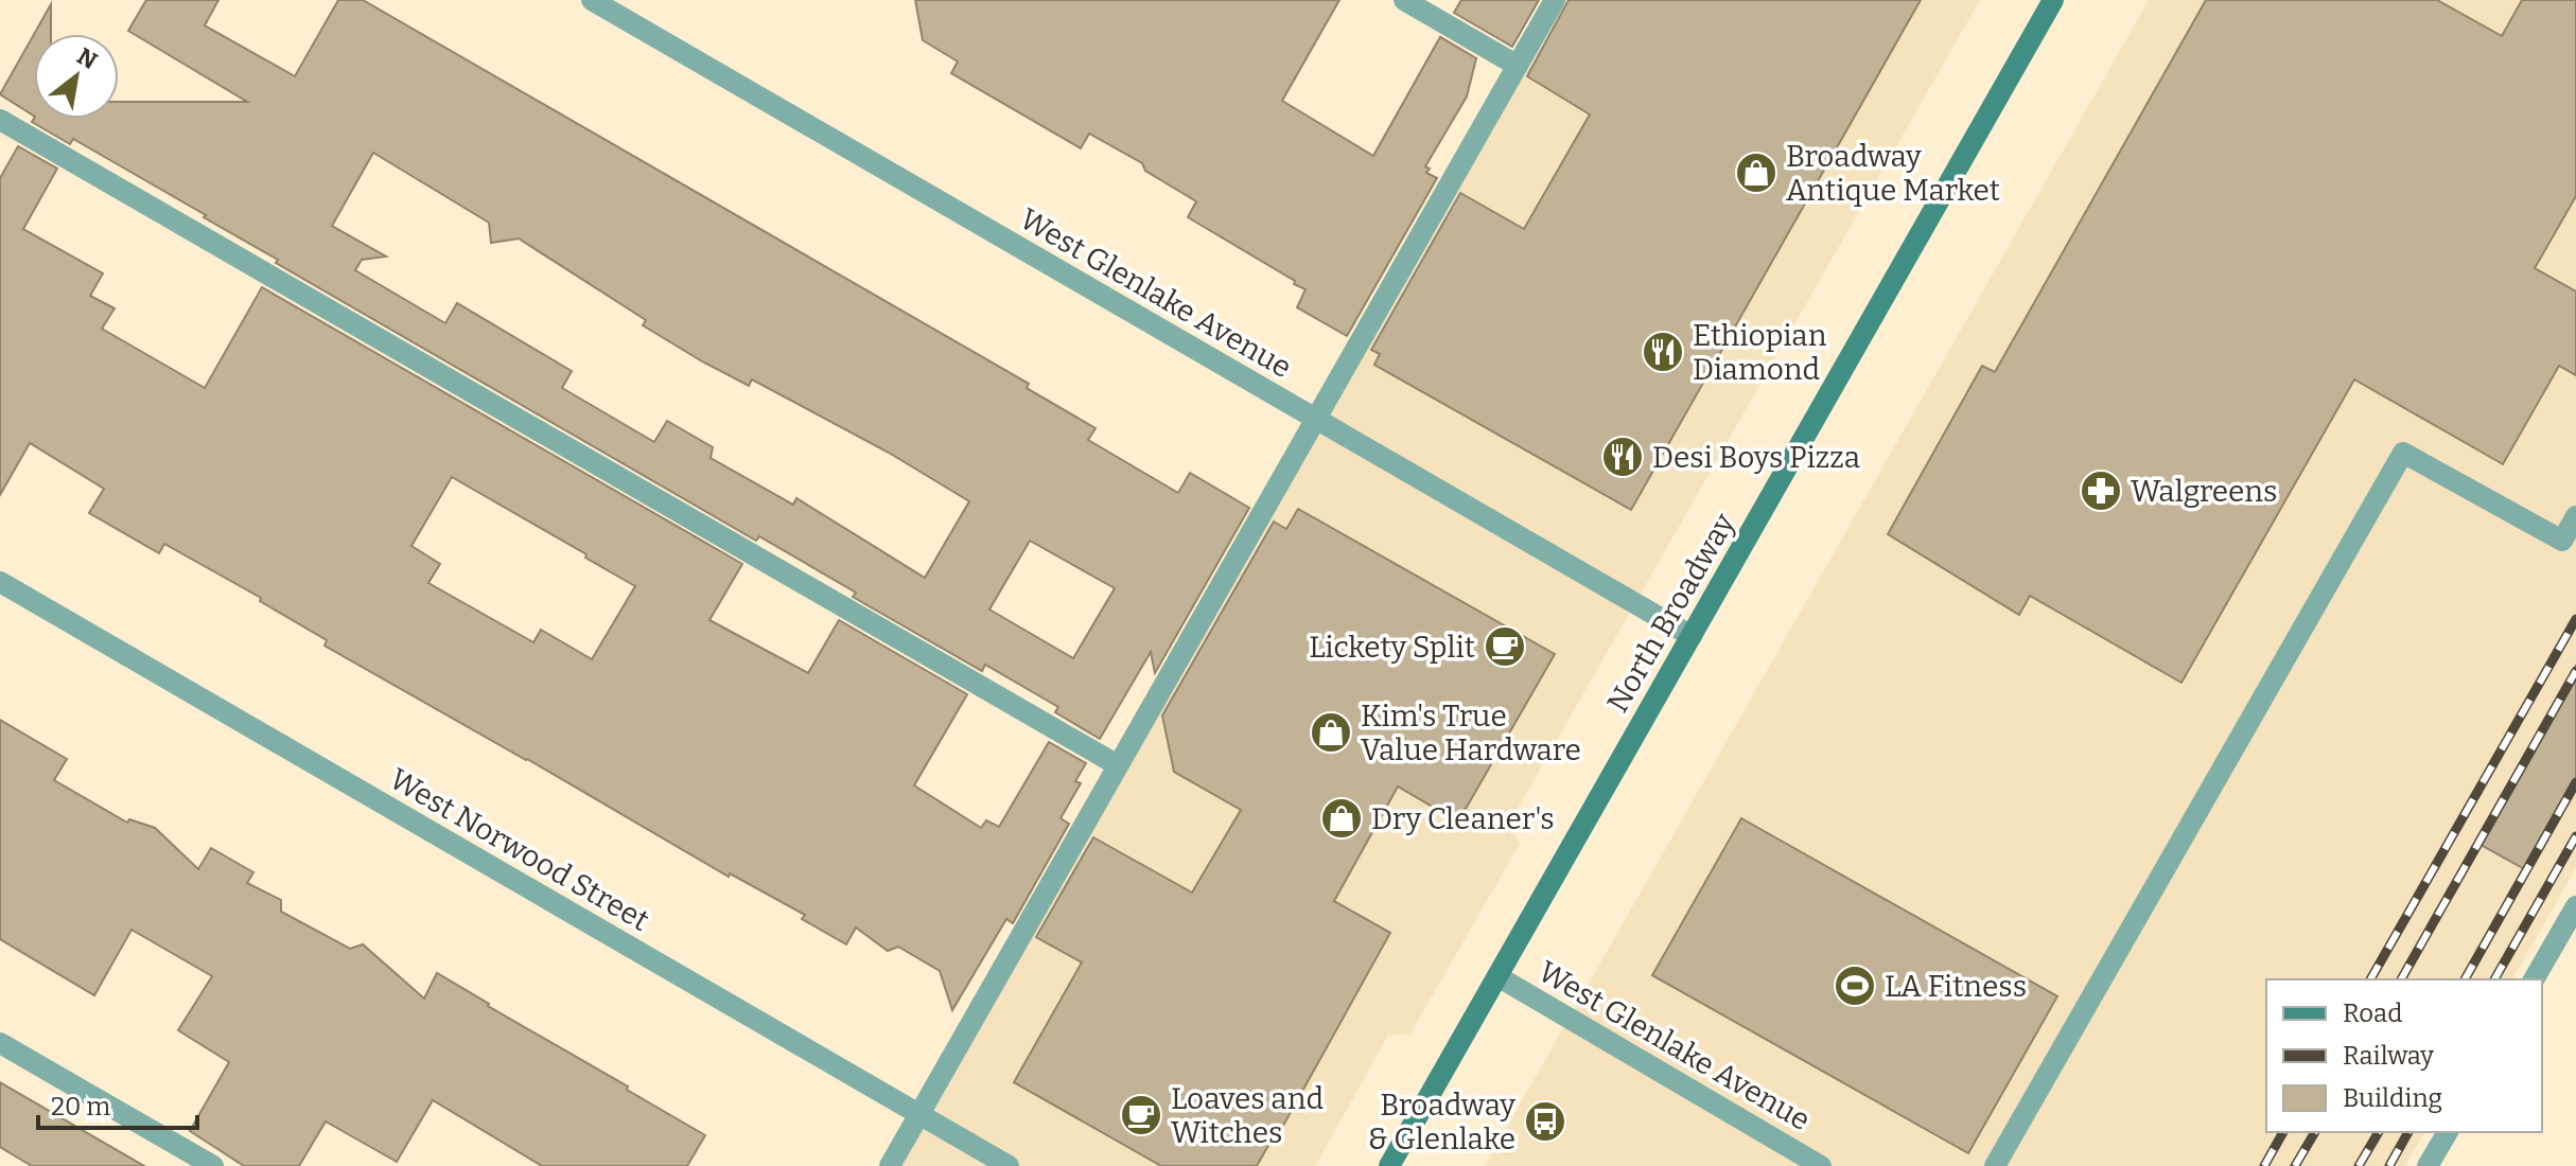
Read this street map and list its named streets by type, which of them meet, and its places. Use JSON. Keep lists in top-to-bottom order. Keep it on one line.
{"streets":{"main road":["North Broadway"],"street":["West Glenlake Avenue","West Norwood Street"]},"crossings":[["West Glenlake Avenue","North Broadway"]],"places":{"shop":["Broadway Antique Market","Kim's True Value Hardware","Dry Cleaner's"],"restaurant":["Ethiopian Diamond","Desi Boys Pizza"],"pharmacy":["Walgreens"],"cafe":["Lickety Split","Loaves and Witches"],"sports":["LA Fitness"],"bus stop":["Broadway & Glenlake"]},"legend":["Road","Railway","Building"],"scale_bar":"20 m","north":"top right"}
